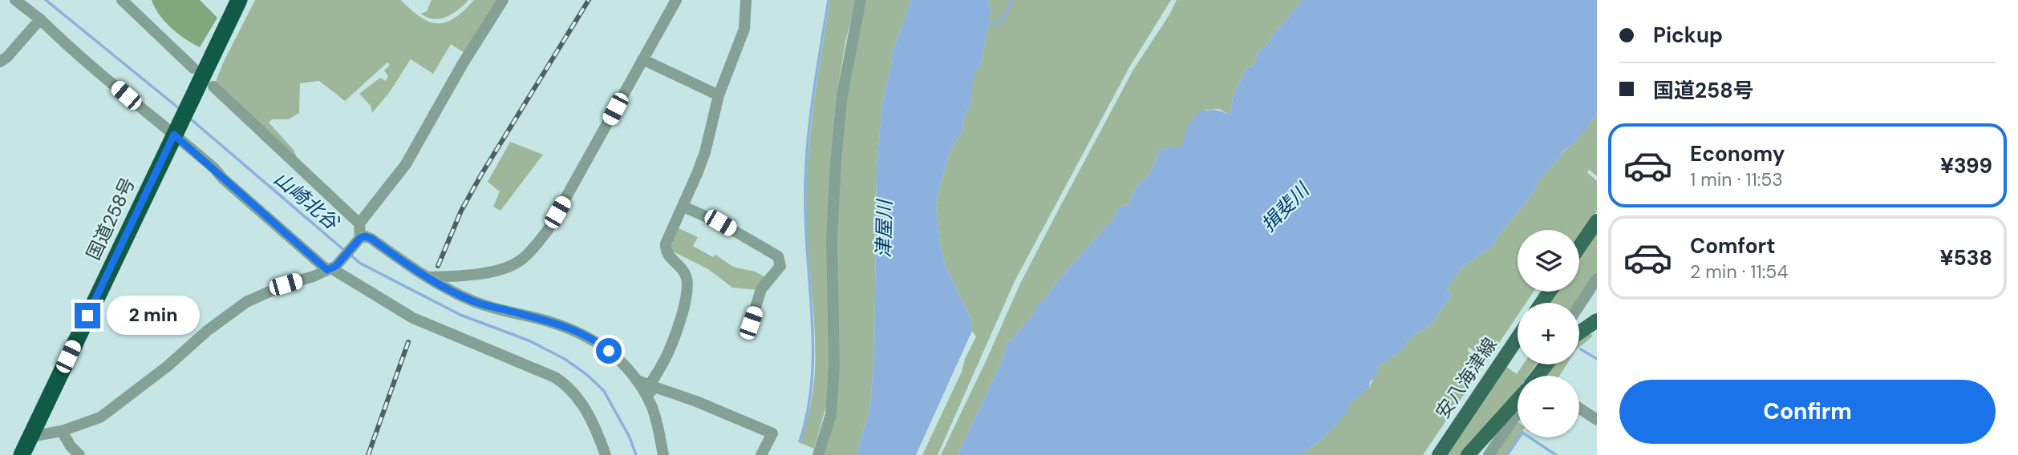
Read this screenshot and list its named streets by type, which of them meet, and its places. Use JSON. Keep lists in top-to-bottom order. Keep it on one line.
{"streets":{"highway":["国道258号"],"main road":["安八海津線"]},"water":["山崎北谷","揖斐川","津屋川"],"page":{"banner":["Pickup","国道258号"],"list":[{"name":"Economy","note":"1 min · 11:53","value":"¥399"},{"name":"Comfort","note":"2 min · 11:54","value":"¥538"}],"map_buttons":["+","−"],"bubble":"2 min","buttons":"Confirm"}}
